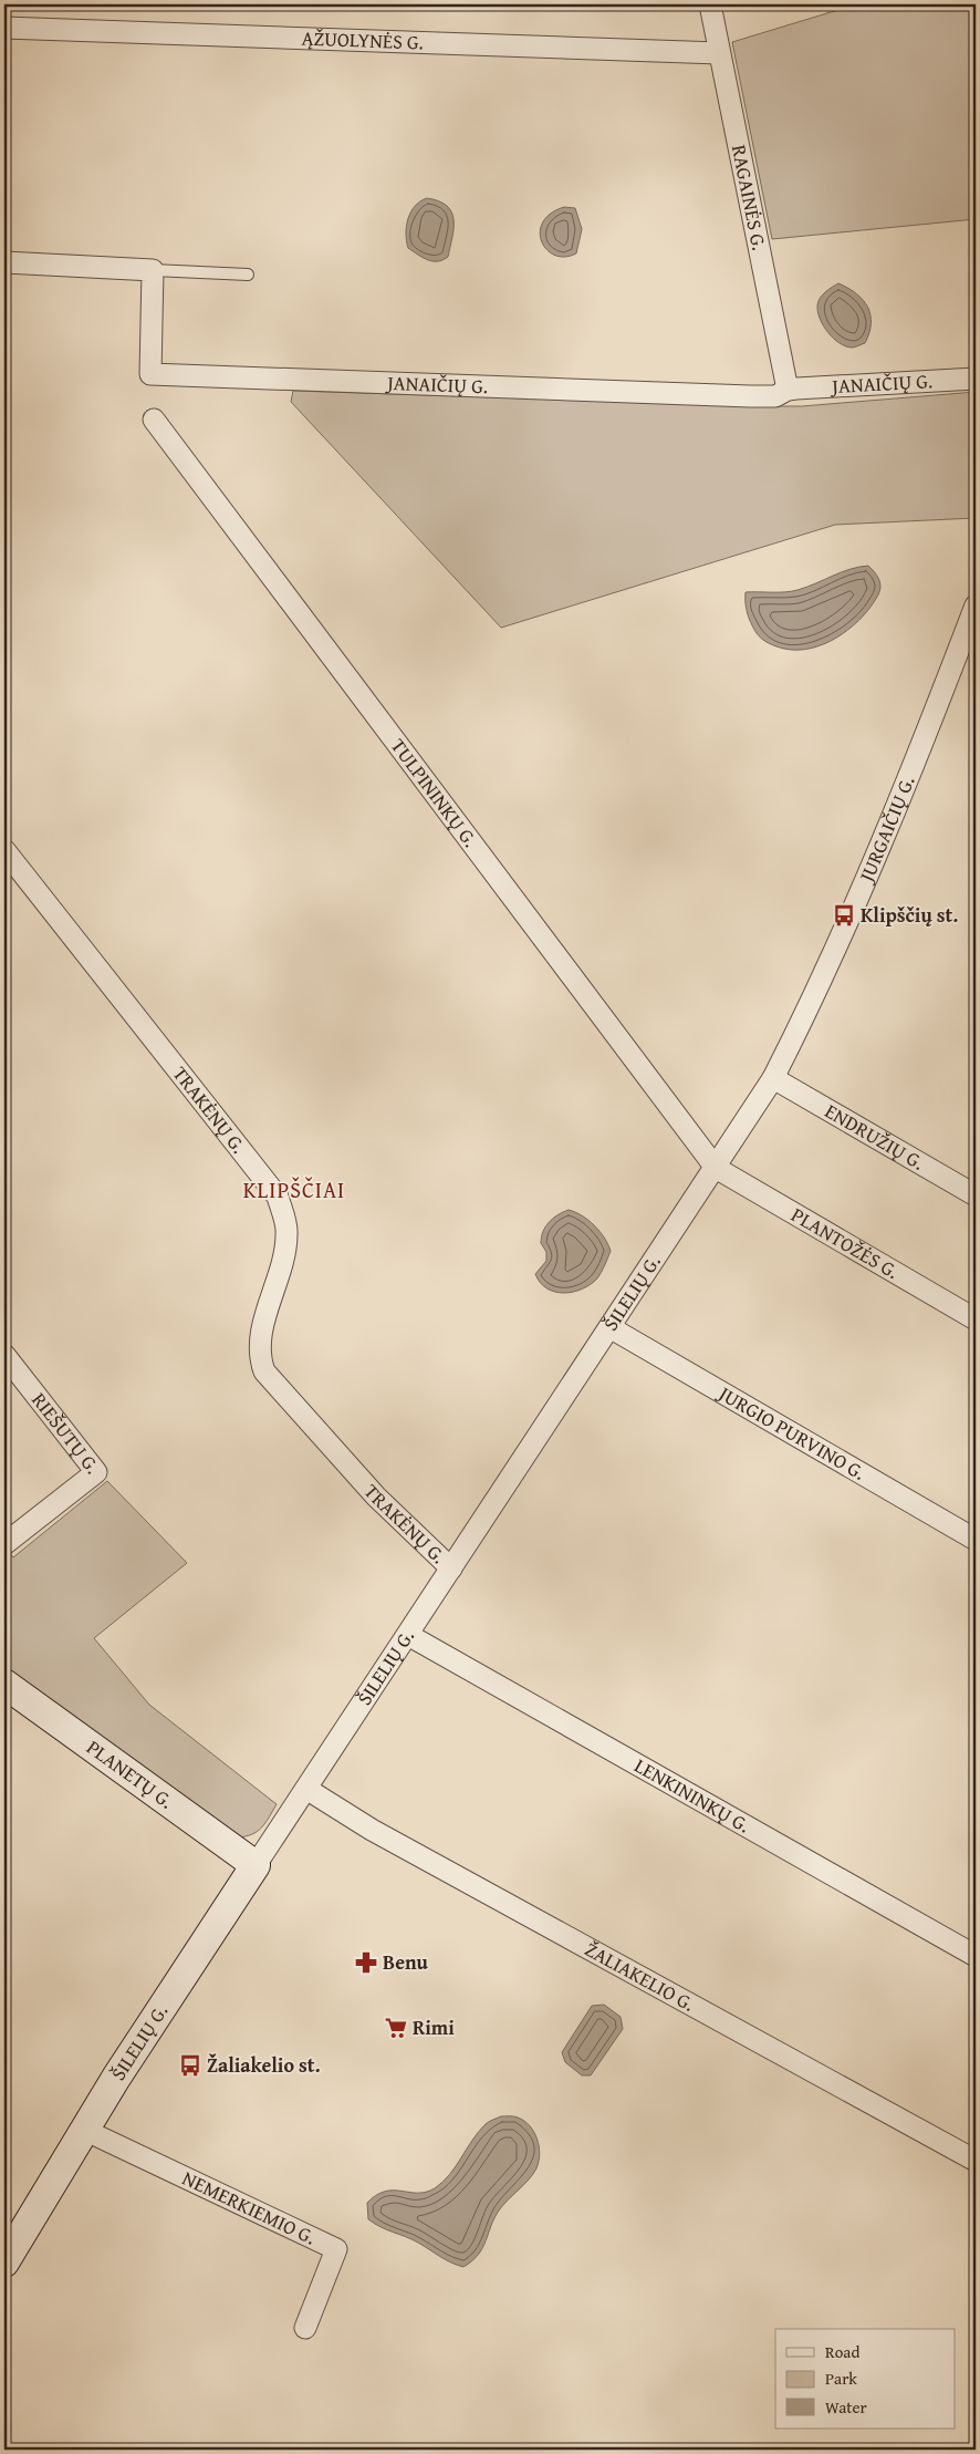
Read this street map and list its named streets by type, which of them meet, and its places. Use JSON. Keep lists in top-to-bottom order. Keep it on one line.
{"streets":{"main road":["ŠILELIŲ G.","PLANETŲ G."],"street":["ĄŽUOLYNĖS G.","RAGAINĖS G.","JANAIČIŲ G.","TULPININKŲ G.","JURGAIČIŲ G.","TRAKĖNŲ G.","ENDRUŽIŲ G.","PLANTOŽĖS G.","RIEŠUTŲ G.","JURGIO PURVINO G.","LENKININKŲ G.","ŽALIAKELIO G.","NEMERKIEMIO G."]},"crossings":[["ĄŽUOLYNĖS G.","RAGAINĖS G."],["RAGAINĖS G.","JANAIČIŲ G."],["TULPININKŲ G.","PLANTOŽĖS G."],["TULPININKŲ G.","ŠILELIŲ G."],["JURGAIČIŲ G.","ENDRUŽIŲ G."],["JURGAIČIŲ G.","ŠILELIŲ G."],["TRAKĖNŲ G.","ŠILELIŲ G."],["ENDRUŽIŲ G.","ŠILELIŲ G."],["PLANTOŽĖS G.","ŠILELIŲ G."],["ŠILELIŲ G.","JURGIO PURVINO G."],["ŠILELIŲ G.","PLANETŲ G."],["ŠILELIŲ G.","LENKININKŲ G."],["ŠILELIŲ G.","ŽALIAKELIO G."],["ŠILELIŲ G.","NEMERKIEMIO G."]],"districts":["KLIPŠČIAI"],"places":{"bus stop":["Klipščių st.","Žaliakelio st."],"pharmacy":["Benu"],"supermarket":["Rimi"]},"legend":["Road","Park","Water"]}
